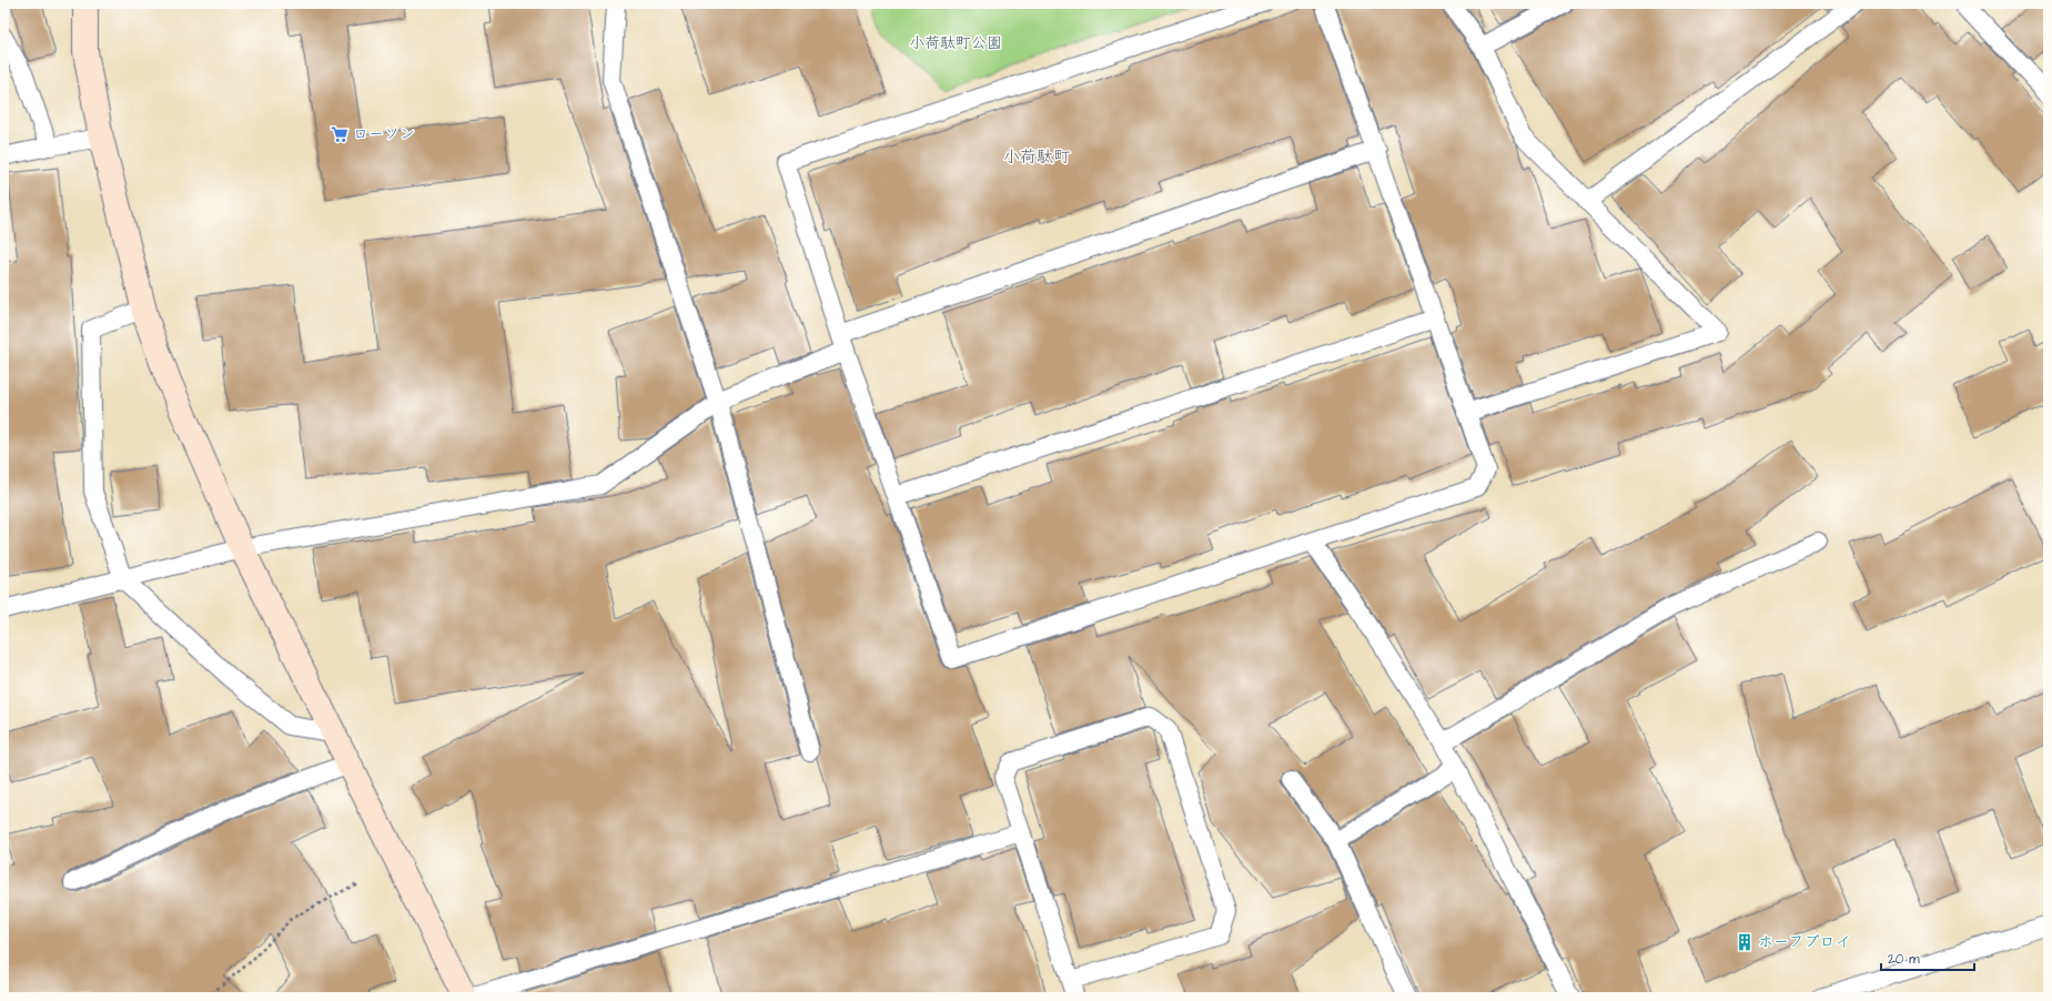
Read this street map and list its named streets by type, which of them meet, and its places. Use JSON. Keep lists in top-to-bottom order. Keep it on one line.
{"districts":["小荷駄町"],"parks":["小荷駄町公園"],"places":{"supermarket":["ローソン"],"building":["ホーフブロイ"]},"scale_bar":"20 m"}
